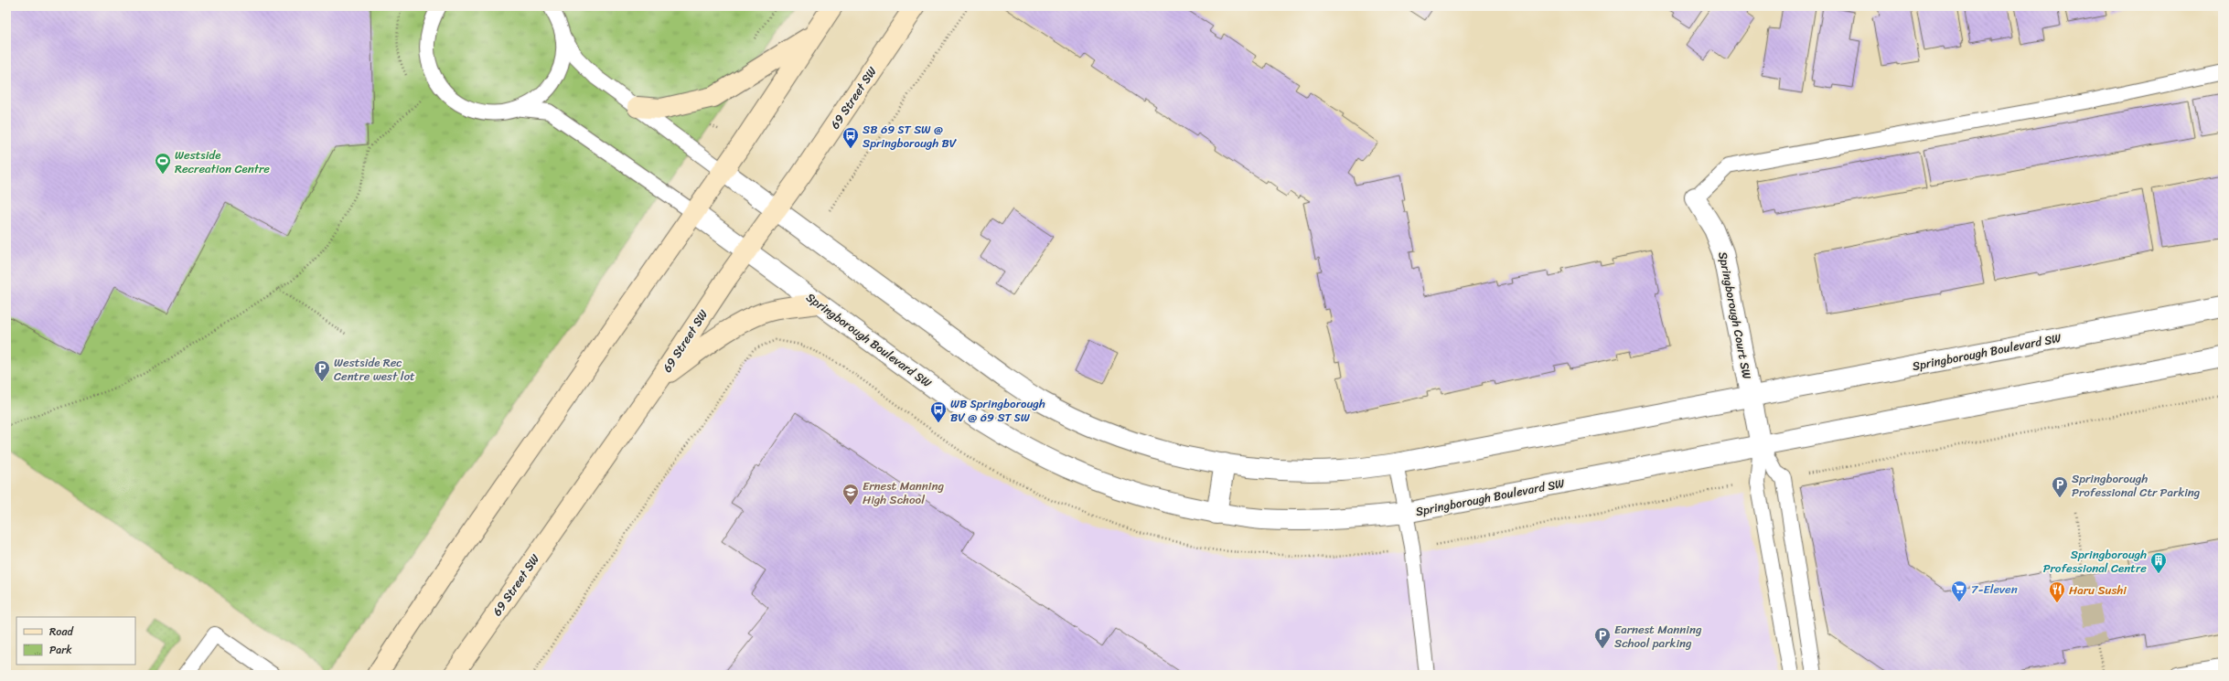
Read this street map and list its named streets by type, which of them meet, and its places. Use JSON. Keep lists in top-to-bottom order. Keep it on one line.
{"streets":{"main road":["69 Street SW"],"street":["Springborough Court SW","Springborough Boulevard SW"]},"crossings":[["69 Street SW","Springborough Boulevard SW"],["Springborough Court SW","Springborough Boulevard SW"]],"places":{"bus stop":["SB 69 ST SW @ Springborough BV","WB Springborough BV @ 69 ST SW"],"sports":["Westside Recreation Centre"],"parking":["Westside Rec Centre west lot","Springborough Professional Ctr Parking","Earnest Manning School parking"],"school or university":["Ernest Manning High School"],"building":["Springborough Professional Centre"],"supermarket":["7-Eleven"],"restaurant":["Haru Sushi"]},"legend":["Road","Park"]}
